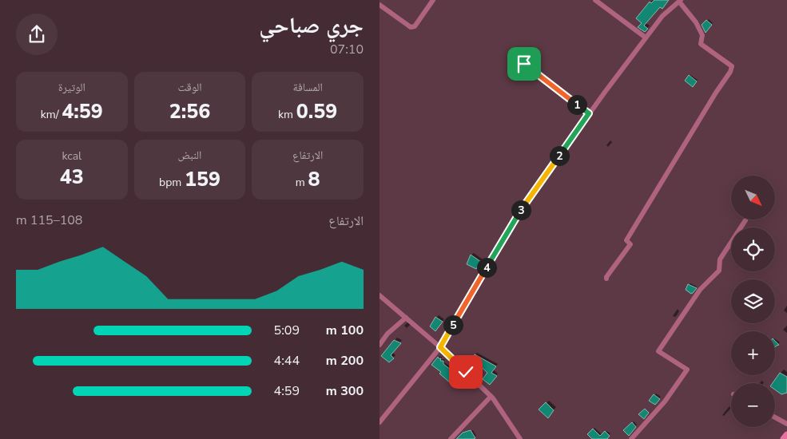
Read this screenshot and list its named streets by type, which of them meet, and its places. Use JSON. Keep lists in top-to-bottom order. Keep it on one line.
{"north":"bottom right","page":{"heading":["جري صباحي","07:10"],"stats":[["المسافة","0.59 km"],["الوقت","2:56"],["الوتيرة","4:59 /km"],["الارتفاع","8 m"],["النبض","159 bpm"],["kcal","43"]],"pins":["1","2","3","4","5"],"map_buttons":["+","−"],"chart":["الارتفاع","108–115 m"],"list":[{"name":"100 m","note":"5:09"},{"name":"200 m","note":"4:44"},{"name":"300 m","note":"4:59"}]}}
